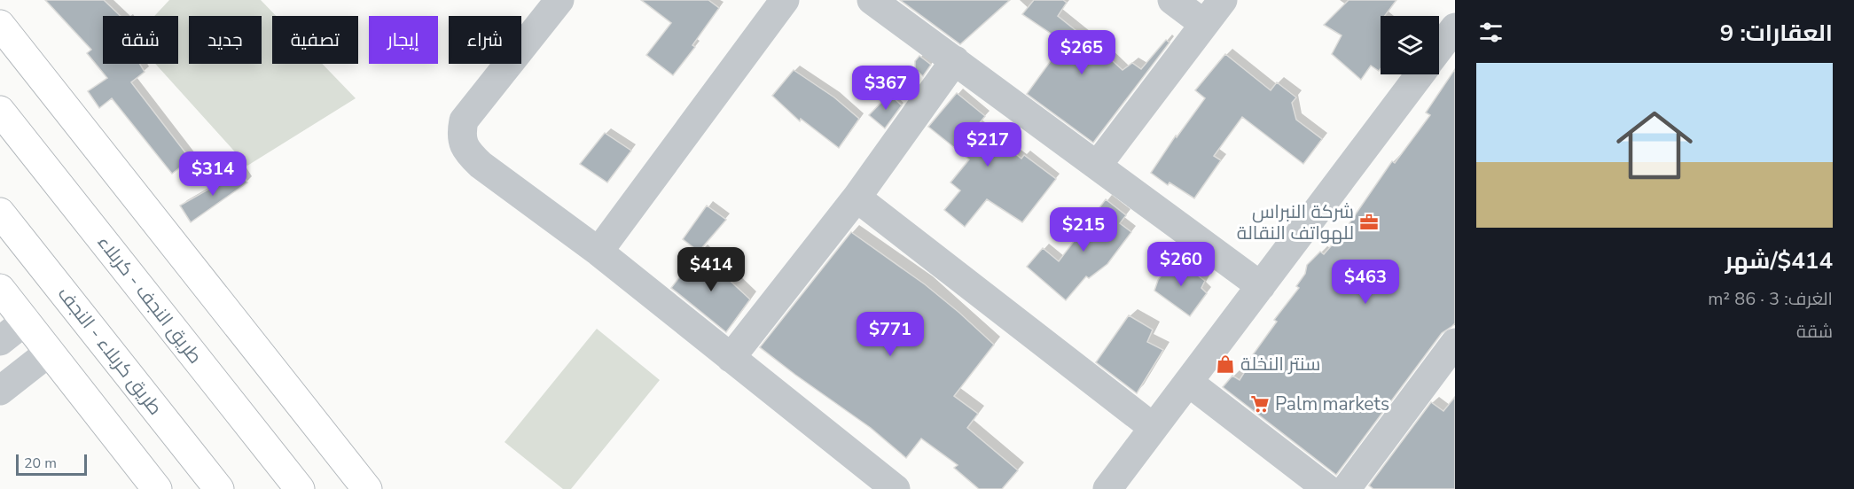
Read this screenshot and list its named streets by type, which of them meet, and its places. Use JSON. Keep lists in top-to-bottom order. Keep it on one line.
{"streets":{"main road":["طريق النجف - کربلاء","طريق کربلاء - النجف"]},"places":{"office":["شركة النبراس للهواتف النقالة"],"shop":["سنتر النخلة"],"supermarket":["Palm markets"]},"scale_bar":"20 m","page":{"heading":"العقارات: 9","chip":["شراء","إيجار","تصفية","جديد","شقة"],"price":["$265","$367","$217","$314","$215","$260","$414","$463","$771"],"list":[{"name":"$414/شهر","note":"الغرف: 3 · 86 m² · شقة"}],"scale":"20 m"}}
